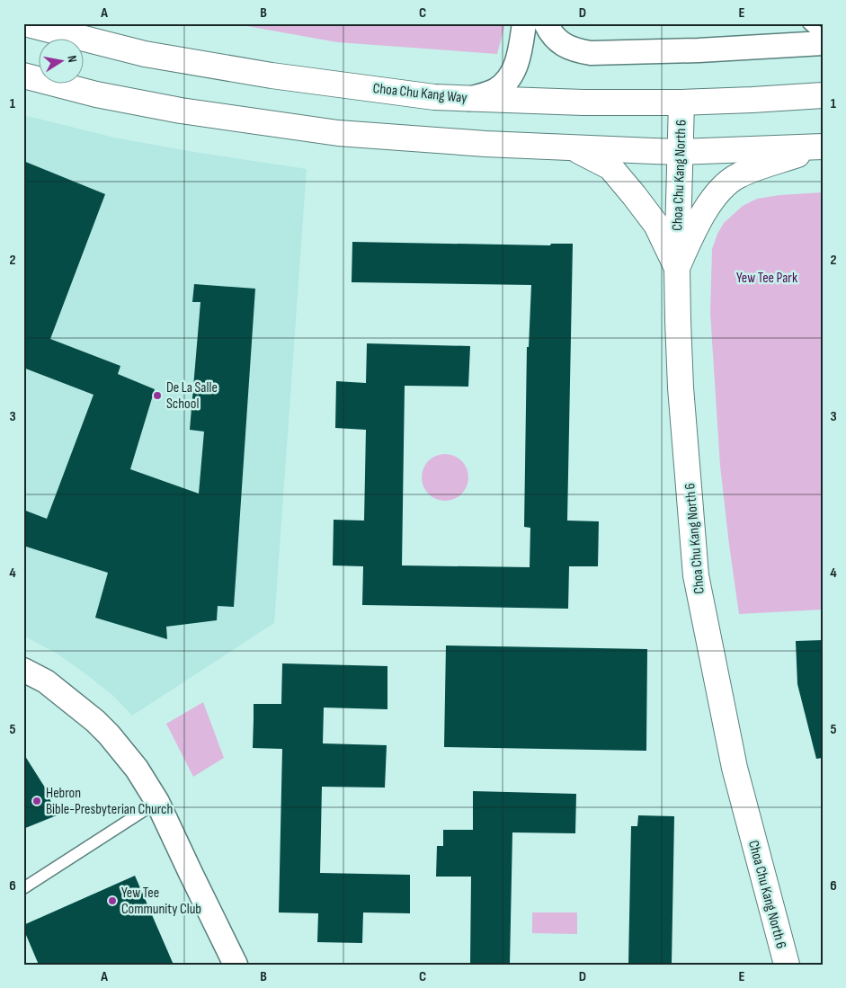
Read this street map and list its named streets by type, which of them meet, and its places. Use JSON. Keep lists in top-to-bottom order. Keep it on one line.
{"streets":{"main road":["Choa Chu Kang Way","Choa Chu Kang North 6"]},"crossings":[["Choa Chu Kang Way","Choa Chu Kang North 6"]],"parks":["Yew Tee Park"],"places":["De La Salle School","Hebron Bible-Presbyterian Church","Yew Tee Community Club"],"north":"right","grid":{"columns":["A","B","C","D","E"],"rows":["1","2","3","4","5","6"]}}
